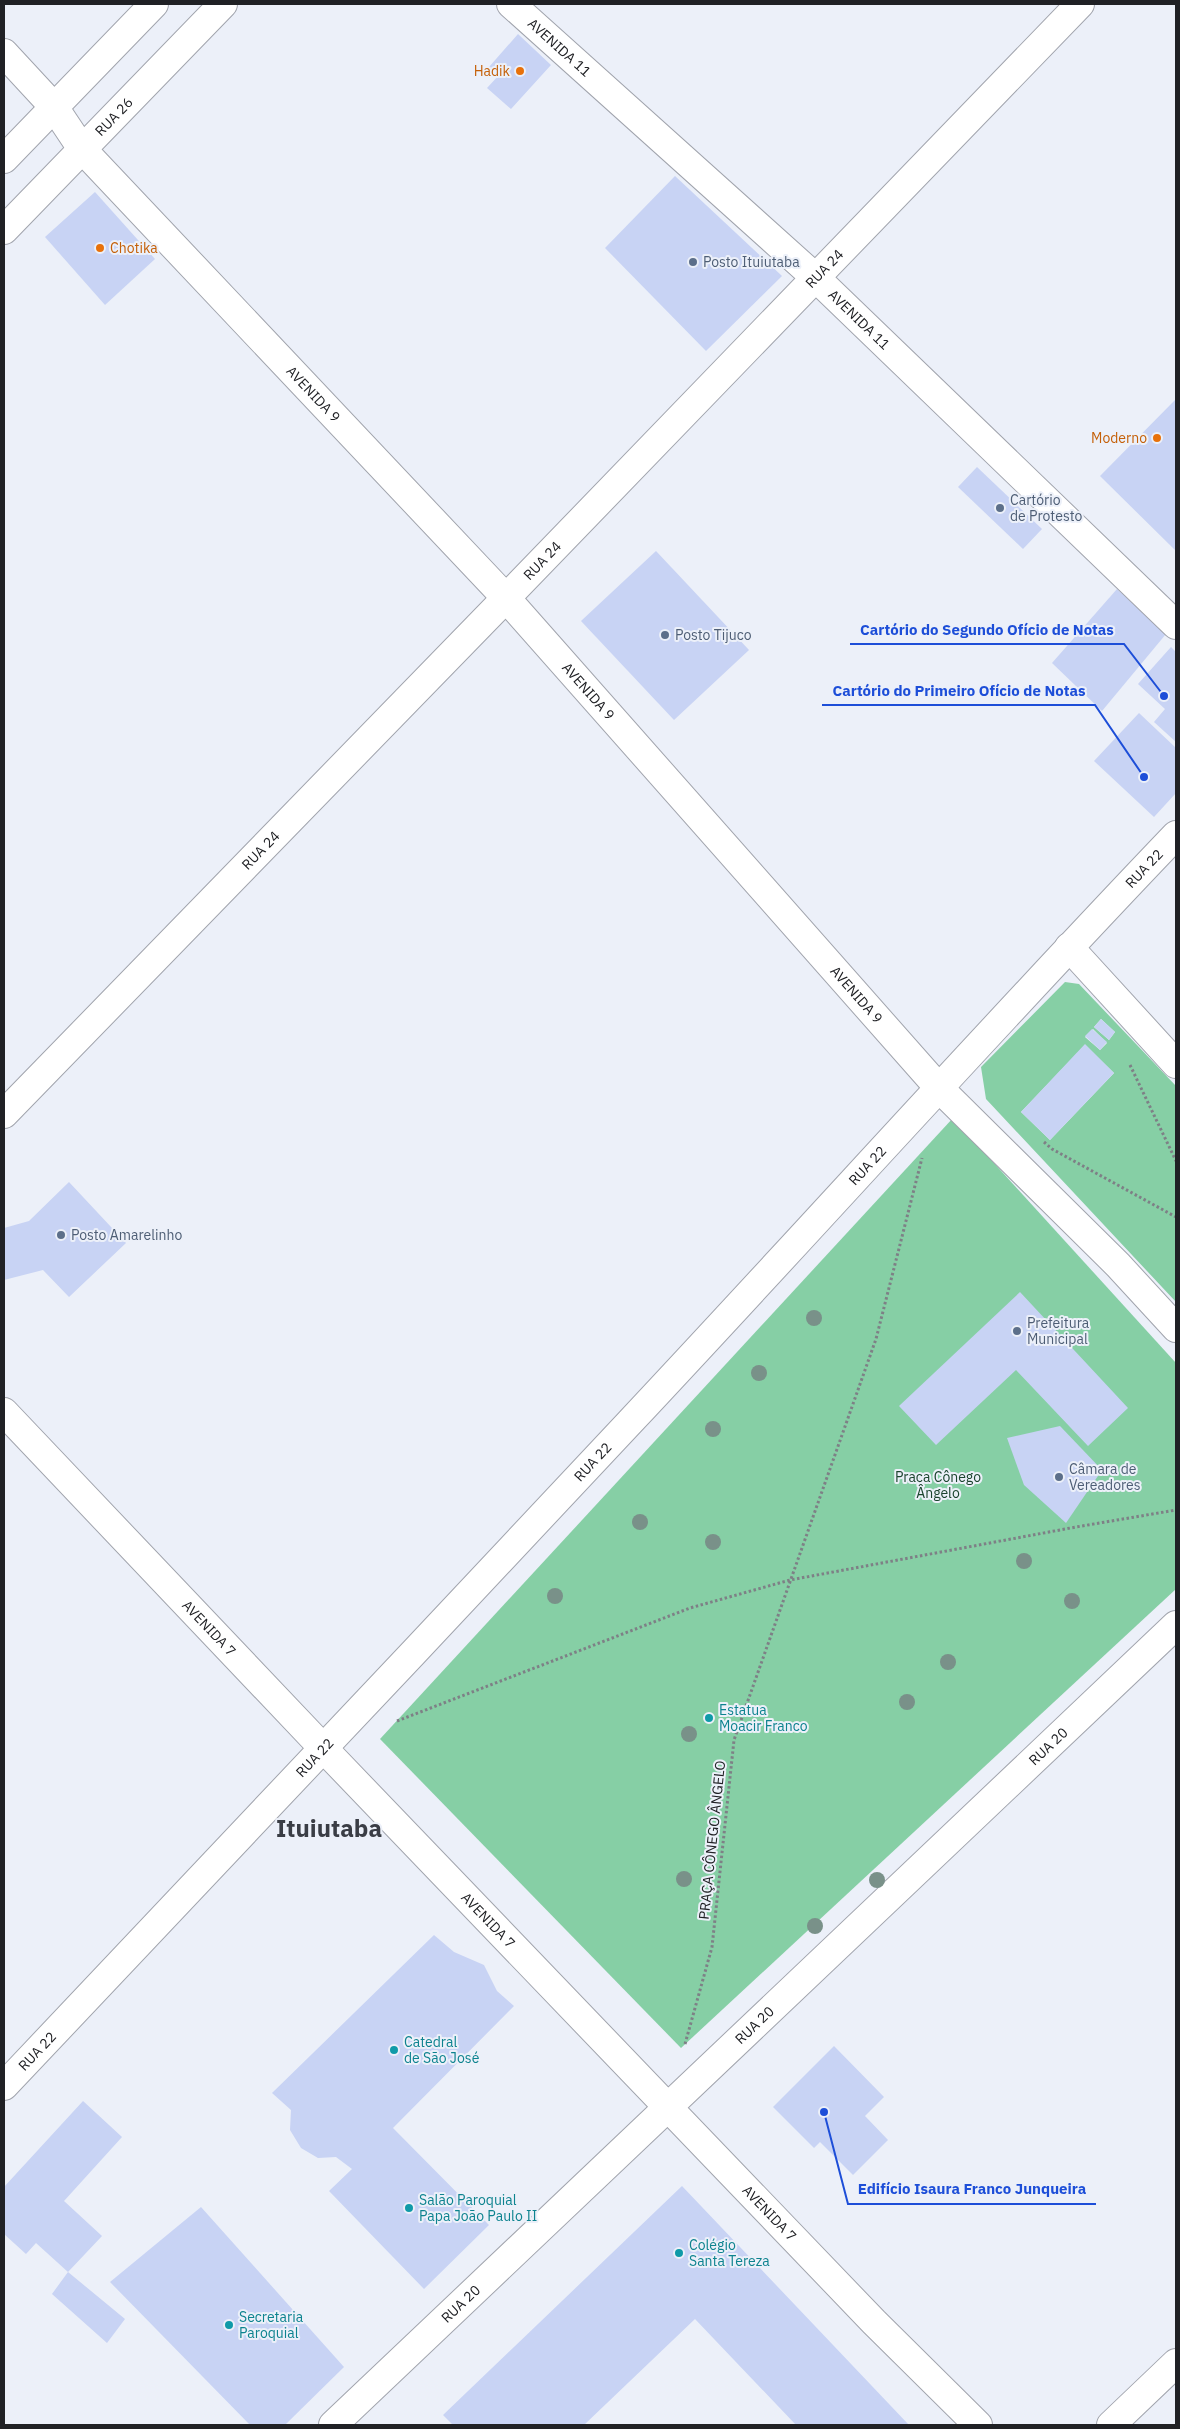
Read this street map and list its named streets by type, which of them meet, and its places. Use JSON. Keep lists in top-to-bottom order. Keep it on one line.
{"streets":{"street":["AVENIDA 11","RUA 26","RUA 24","AVENIDA 9","RUA 22","AVENIDA 7","RUA 20"],"path":["PRAÇA CÔNEGO ÂNGELO"]},"crossings":[["AVENIDA 11","RUA 24"],["RUA 26","AVENIDA 9"],["RUA 24","AVENIDA 9"],["AVENIDA 9","RUA 22"],["RUA 22","AVENIDA 7"],["AVENIDA 7","RUA 20"]],"districts":["Ituiutaba"],"parks":["Praça Cônego Ângelo"],"places":["Hadik","Chotika","Posto Ituiutaba","Moderno","Cartório de Protesto","Posto Tijuco","Cartório do Segundo Ofício de Notas","Cartório do Primeiro Ofício de Notas","Posto Amarelinho","Prefeitura Municipal","Câmara de Vereadores","Estatua Moacir Franco","Catedral de São José","Edifício Isaura Franco Junqueira","Salão Paroquial Papa João Paulo II","Colégio Santa Tereza","Secretaria Paroquial"]}
